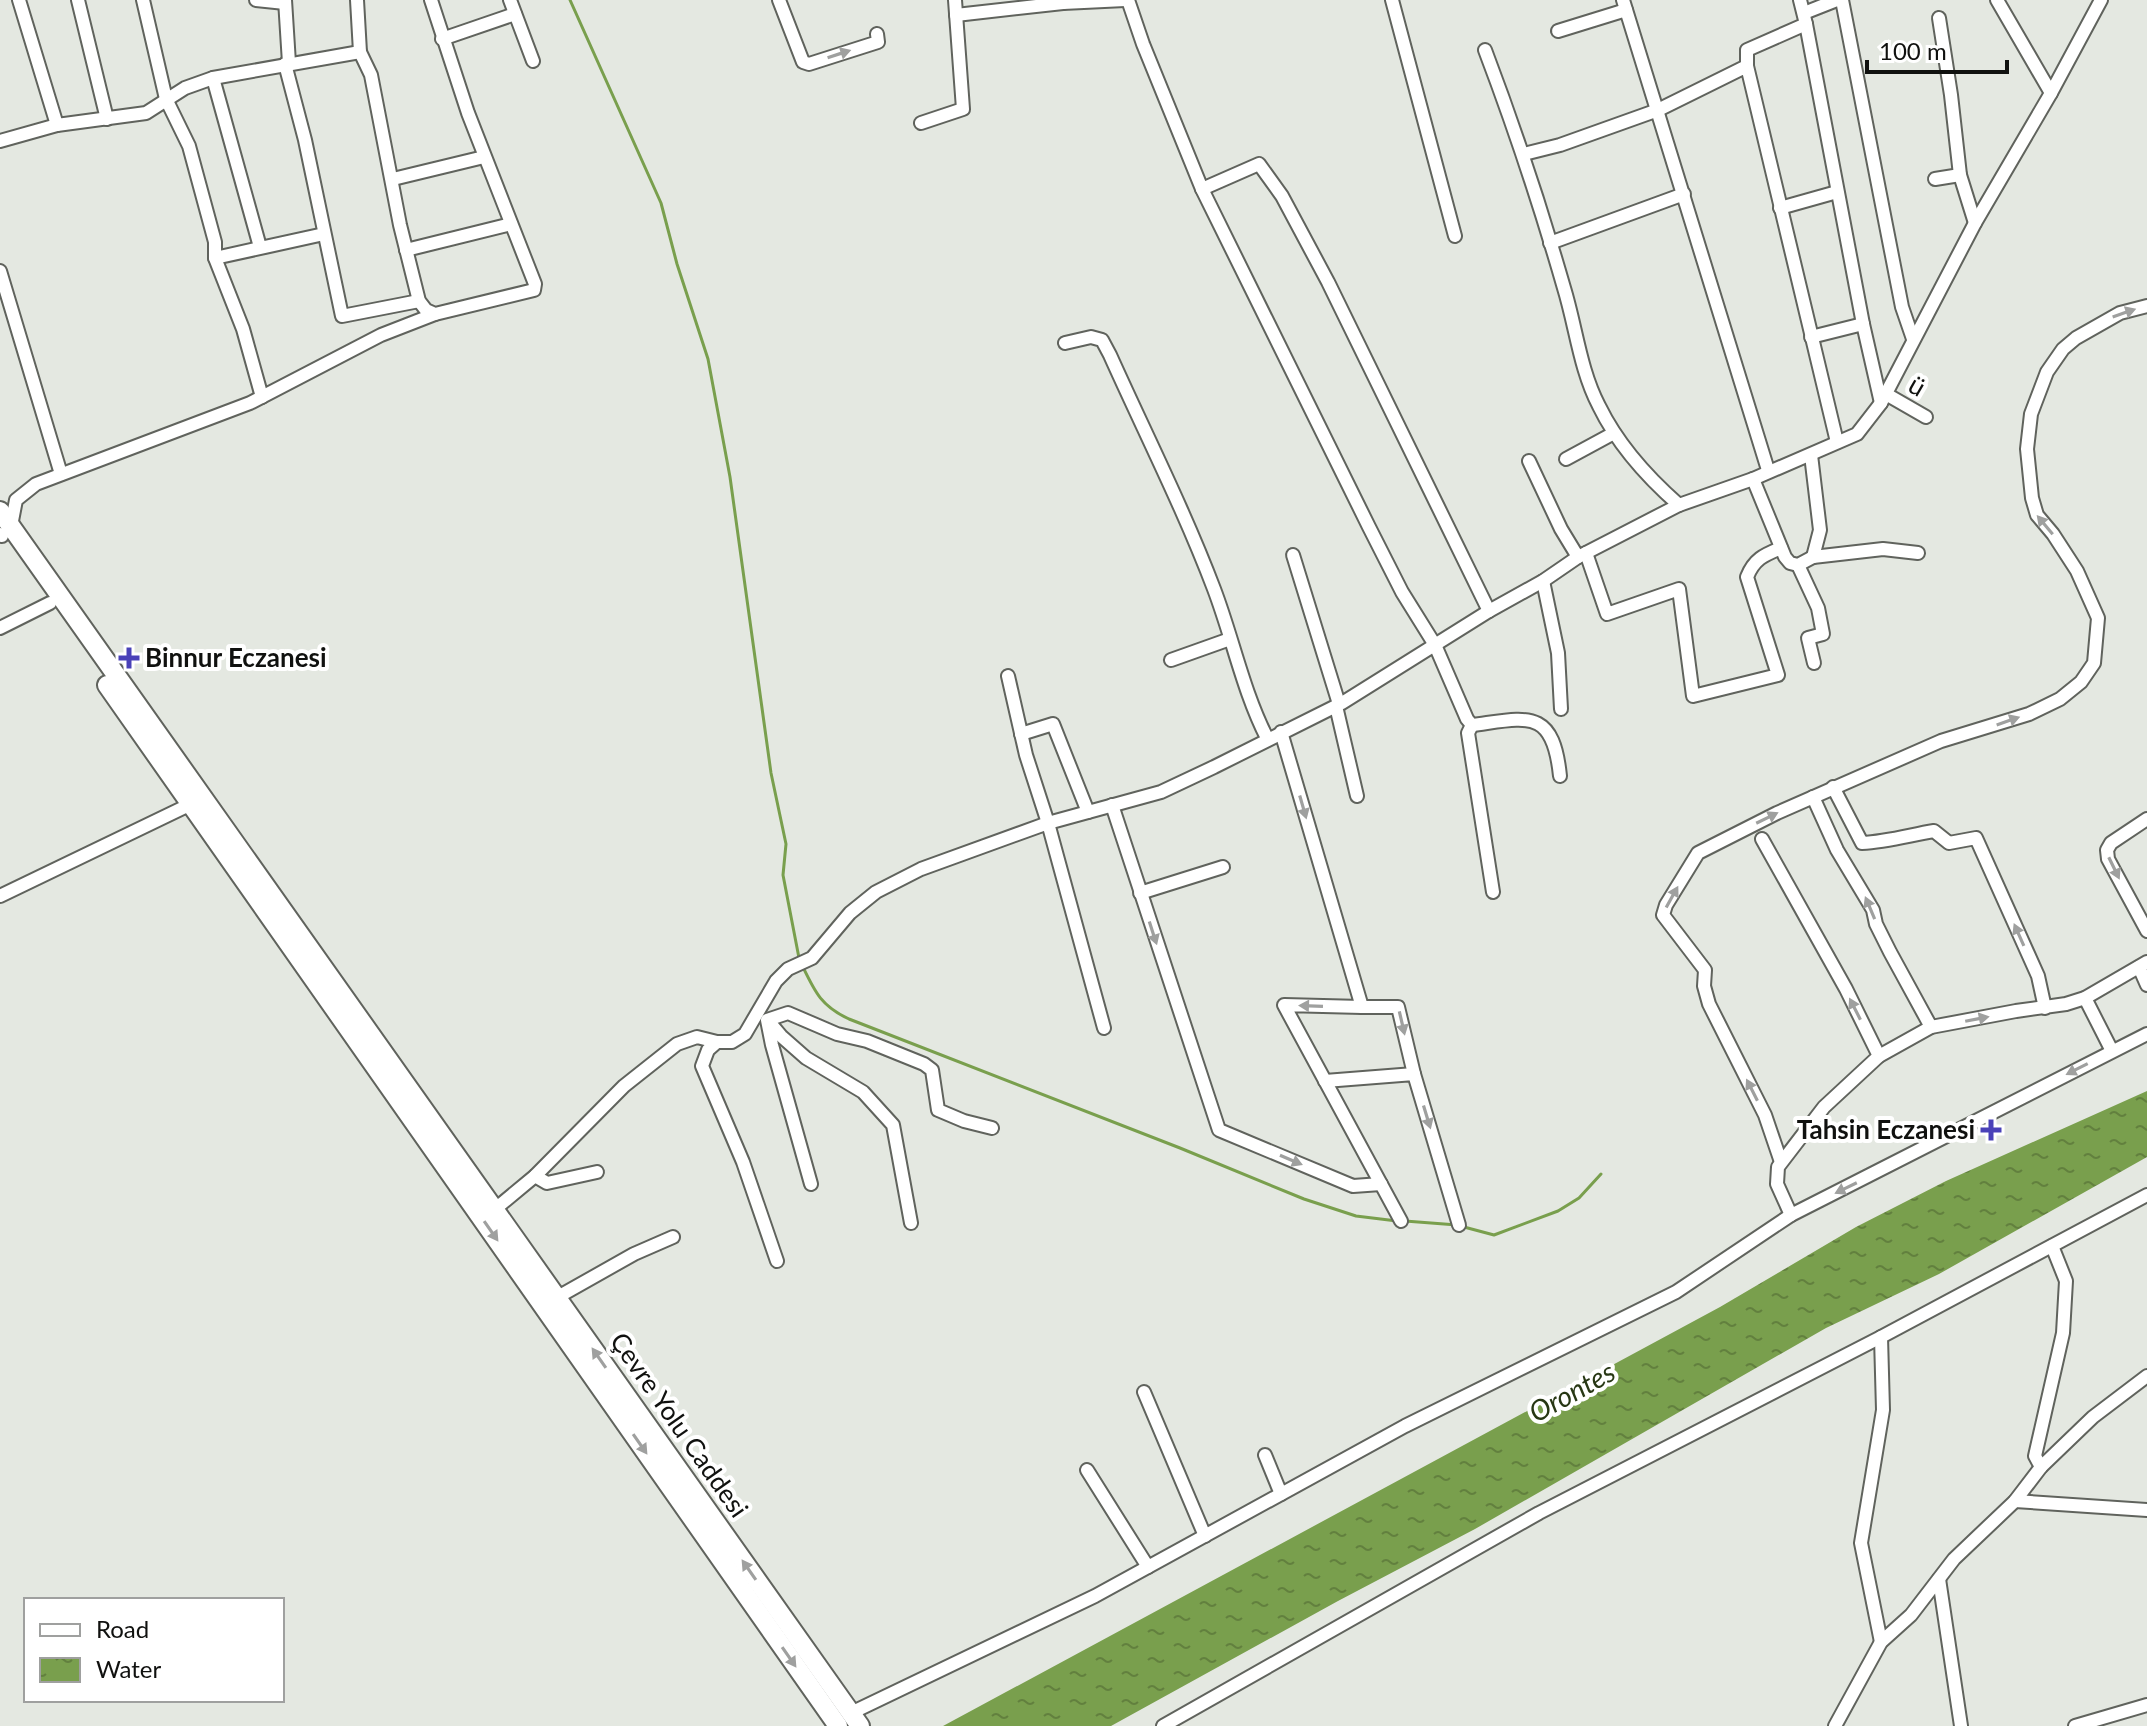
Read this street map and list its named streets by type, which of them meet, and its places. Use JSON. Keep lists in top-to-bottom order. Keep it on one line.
{"streets":{"highway":["Çevre Yolu Caddesi"],"street":["ü"]},"water":["Orontes"],"places":{"health":["Binnur Eczanesi","Tahsin Eczanesi"]},"legend":["Road","Water"],"scale_bar":"100 m"}
